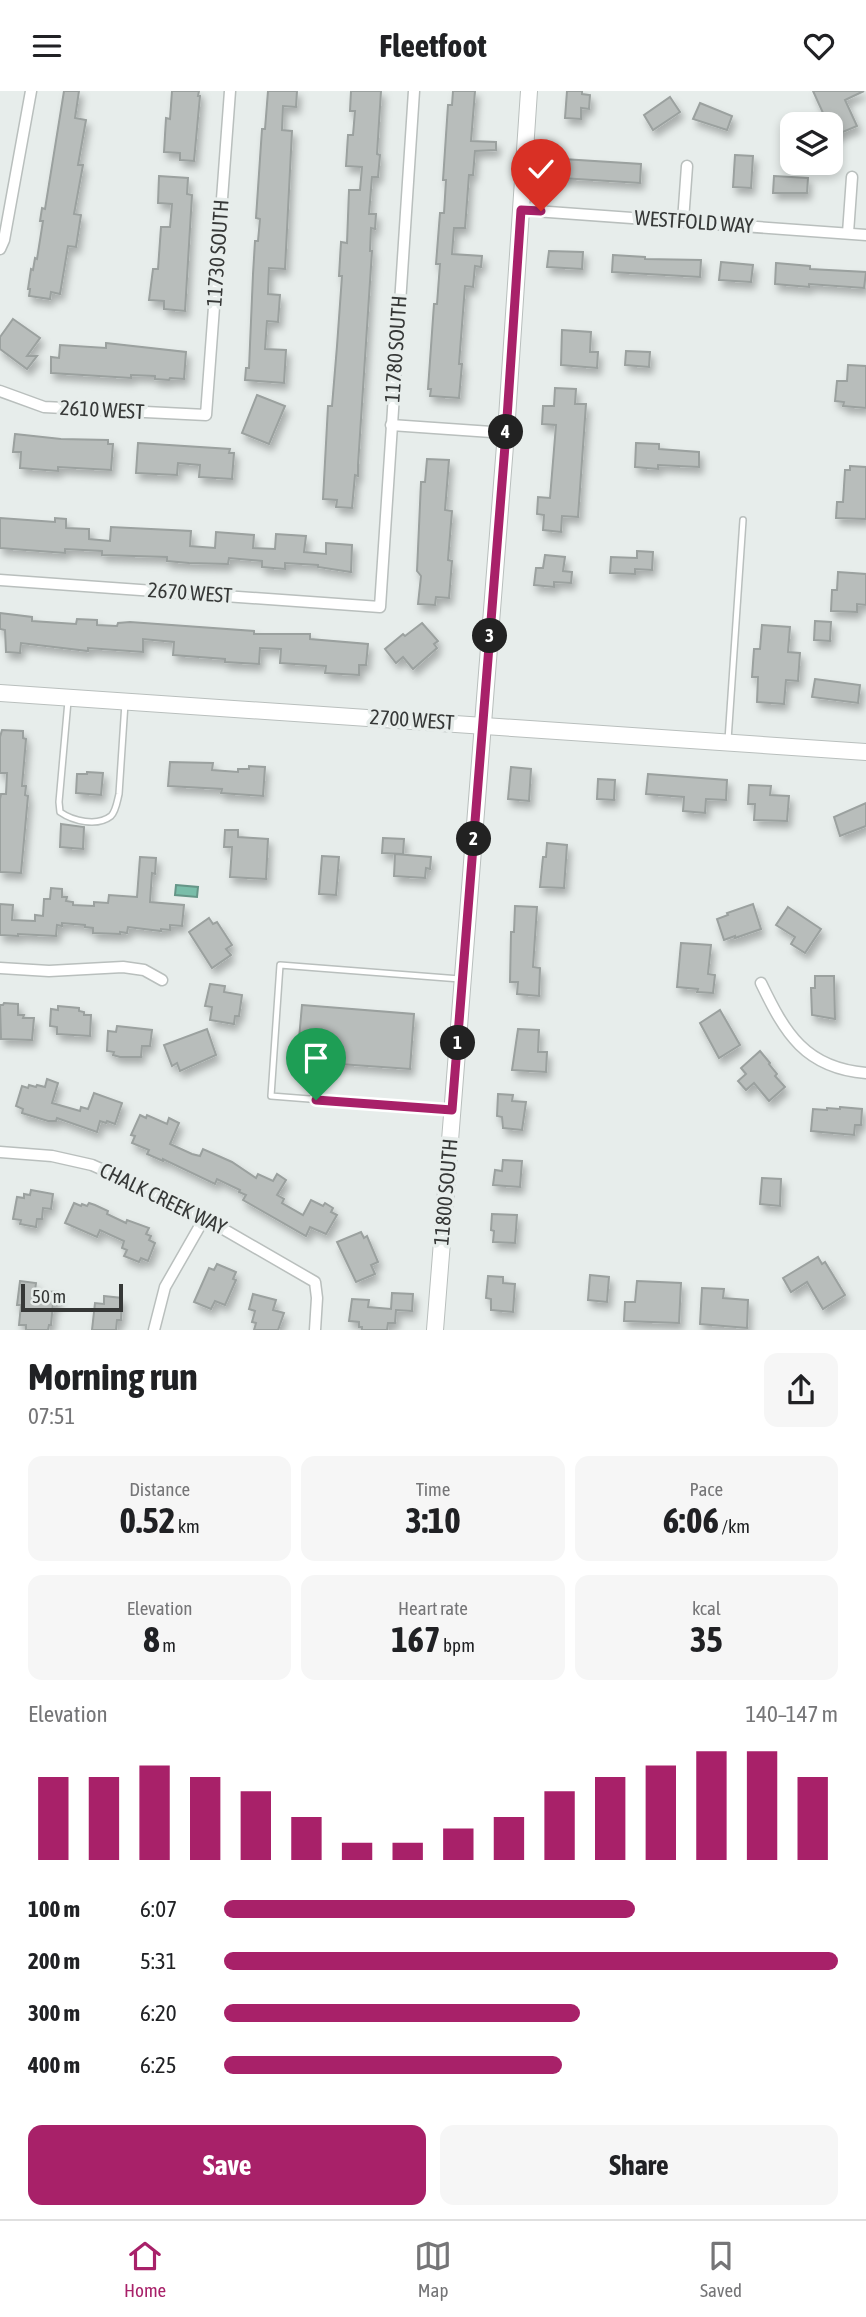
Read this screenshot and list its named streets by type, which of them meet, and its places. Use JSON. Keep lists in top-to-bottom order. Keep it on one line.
{"streets":{"main road":["2700 WEST","11800 SOUTH"],"street":["WESTFOLD WAY","11730 SOUTH","11780 SOUTH","2610 WEST","2670 WEST","CHALK CREEK WAY"]},"crossings":[["WESTFOLD WAY","11800 SOUTH"],["11730 SOUTH","2610 WEST"],["11780 SOUTH","2670 WEST"],["2700 WEST","11800 SOUTH"]],"scale_bar":"50 m","page":{"header":"Fleetfoot","pins":["4","3","2","1"],"scale":"50 m","heading":["Morning run","07:51"],"stats":[["Distance","0.52 km"],["Time","3:10"],["Pace","6:06 /km"],["Elevation","8 m"],["Heart rate","167 bpm"],["kcal","35"]],"chart":["Elevation","140–147 m"],"list":[{"name":"100 m","note":"6:07"},{"name":"200 m","note":"5:31"},{"name":"300 m","note":"6:20"},{"name":"400 m","note":"6:25"}],"buttons":["Save","Share"],"tabs":["Home","Map","Saved"]}}
